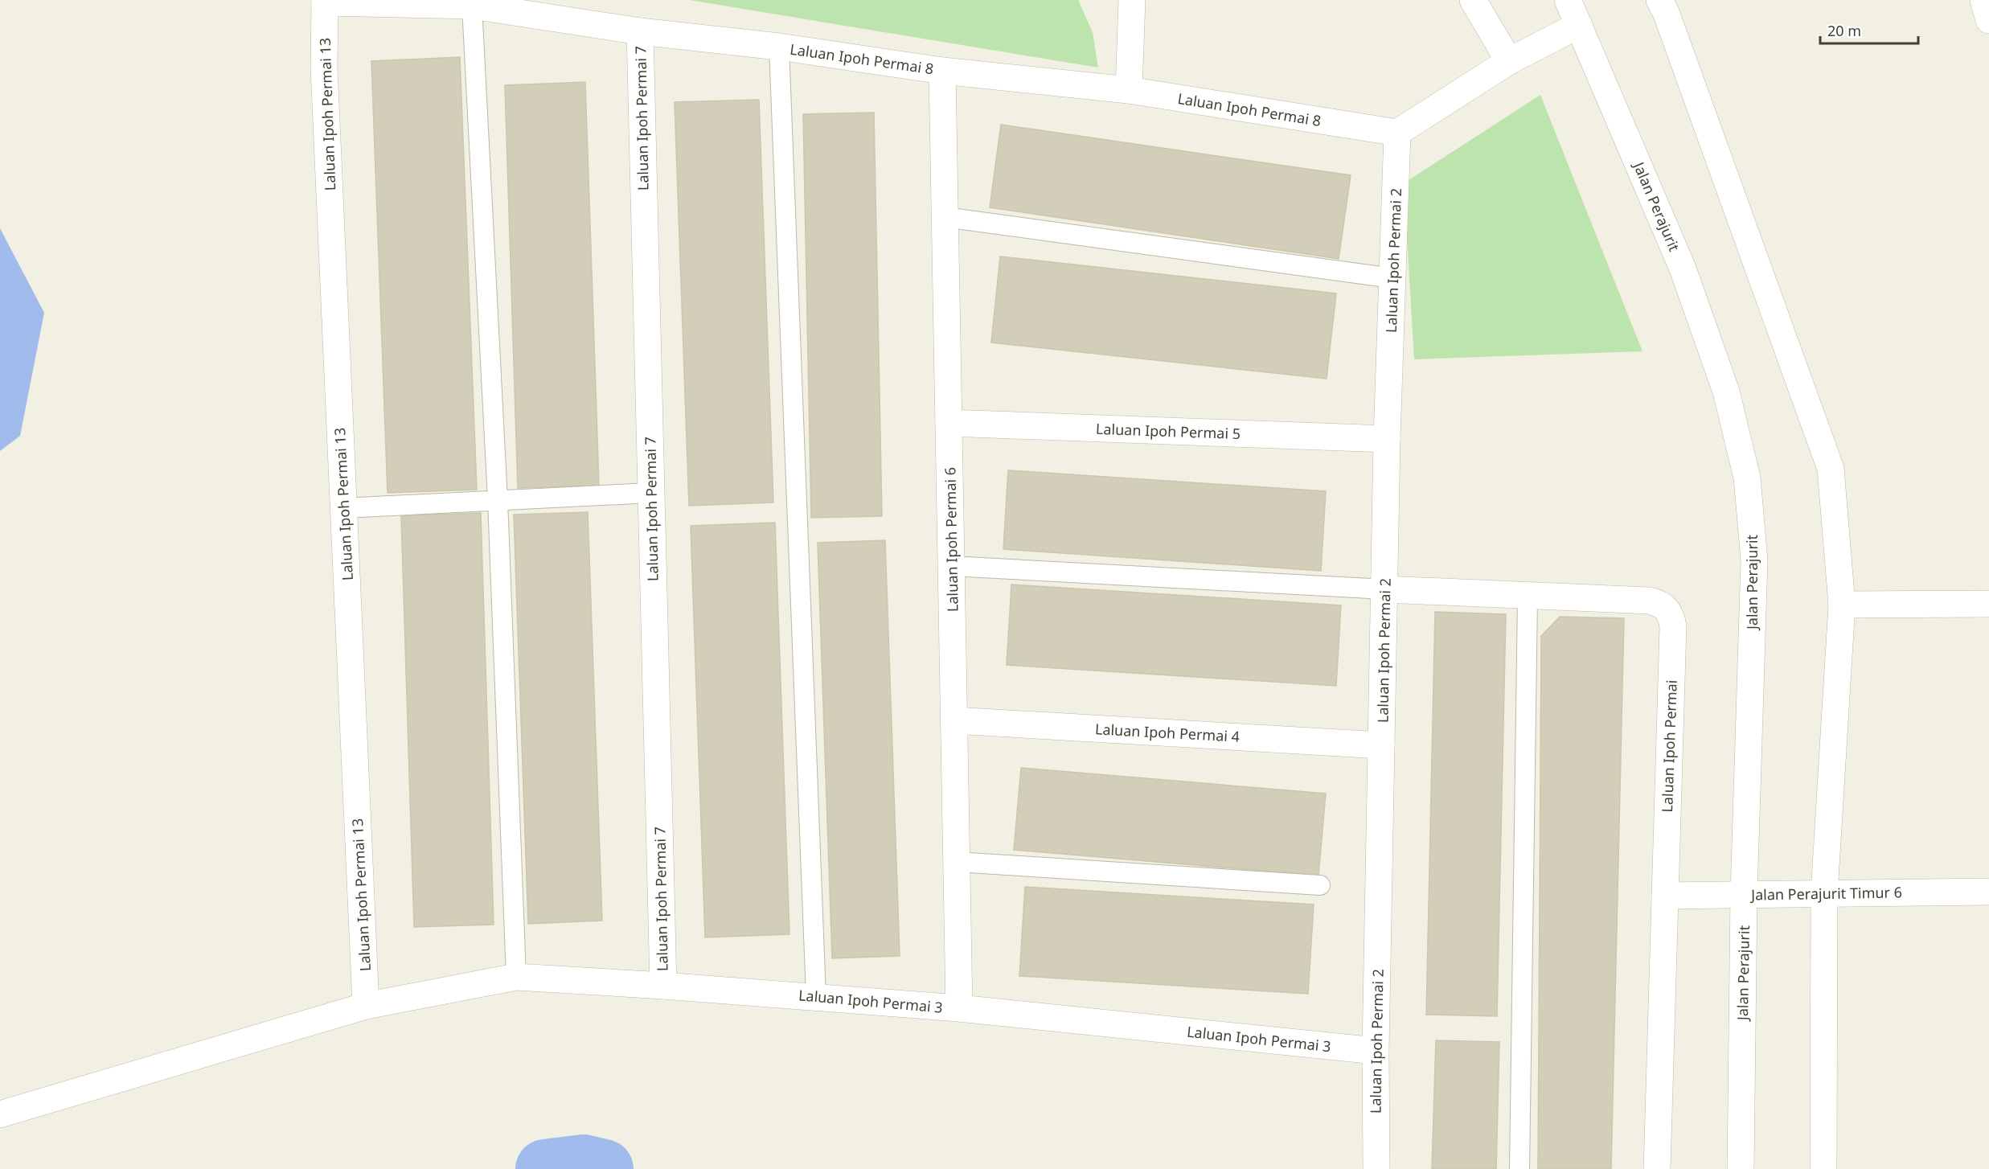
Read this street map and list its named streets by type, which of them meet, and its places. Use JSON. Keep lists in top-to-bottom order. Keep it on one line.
{"streets":{"street":["Laluan Ipoh Permai 8","Laluan Ipoh Permai 13","Laluan Ipoh Permai 7","Jalan Perajurit","Laluan Ipoh Permai 2","Laluan Ipoh Permai 5","Laluan Ipoh Permai 6","Laluan Ipoh Permai 4","Laluan Ipoh Permai","Jalan Perajurit Timur 6","Laluan Ipoh Permai 3"]},"crossings":[["Laluan Ipoh Permai 8","Laluan Ipoh Permai 13"],["Laluan Ipoh Permai 8","Laluan Ipoh Permai 7"],["Laluan Ipoh Permai 8","Laluan Ipoh Permai 2"],["Laluan Ipoh Permai 8","Laluan Ipoh Permai 6"],["Laluan Ipoh Permai 13","Laluan Ipoh Permai 3"],["Laluan Ipoh Permai 7","Laluan Ipoh Permai 3"],["Jalan Perajurit","Jalan Perajurit Timur 6"],["Laluan Ipoh Permai 2","Laluan Ipoh Permai 5"],["Laluan Ipoh Permai 2","Laluan Ipoh Permai 4"],["Laluan Ipoh Permai 2","Laluan Ipoh Permai"],["Laluan Ipoh Permai 2","Laluan Ipoh Permai 3"],["Laluan Ipoh Permai 5","Laluan Ipoh Permai 6"],["Laluan Ipoh Permai 6","Laluan Ipoh Permai 4"],["Laluan Ipoh Permai 6","Laluan Ipoh Permai 3"],["Laluan Ipoh Permai","Jalan Perajurit Timur 6"]],"scale_bar":"20 m"}
